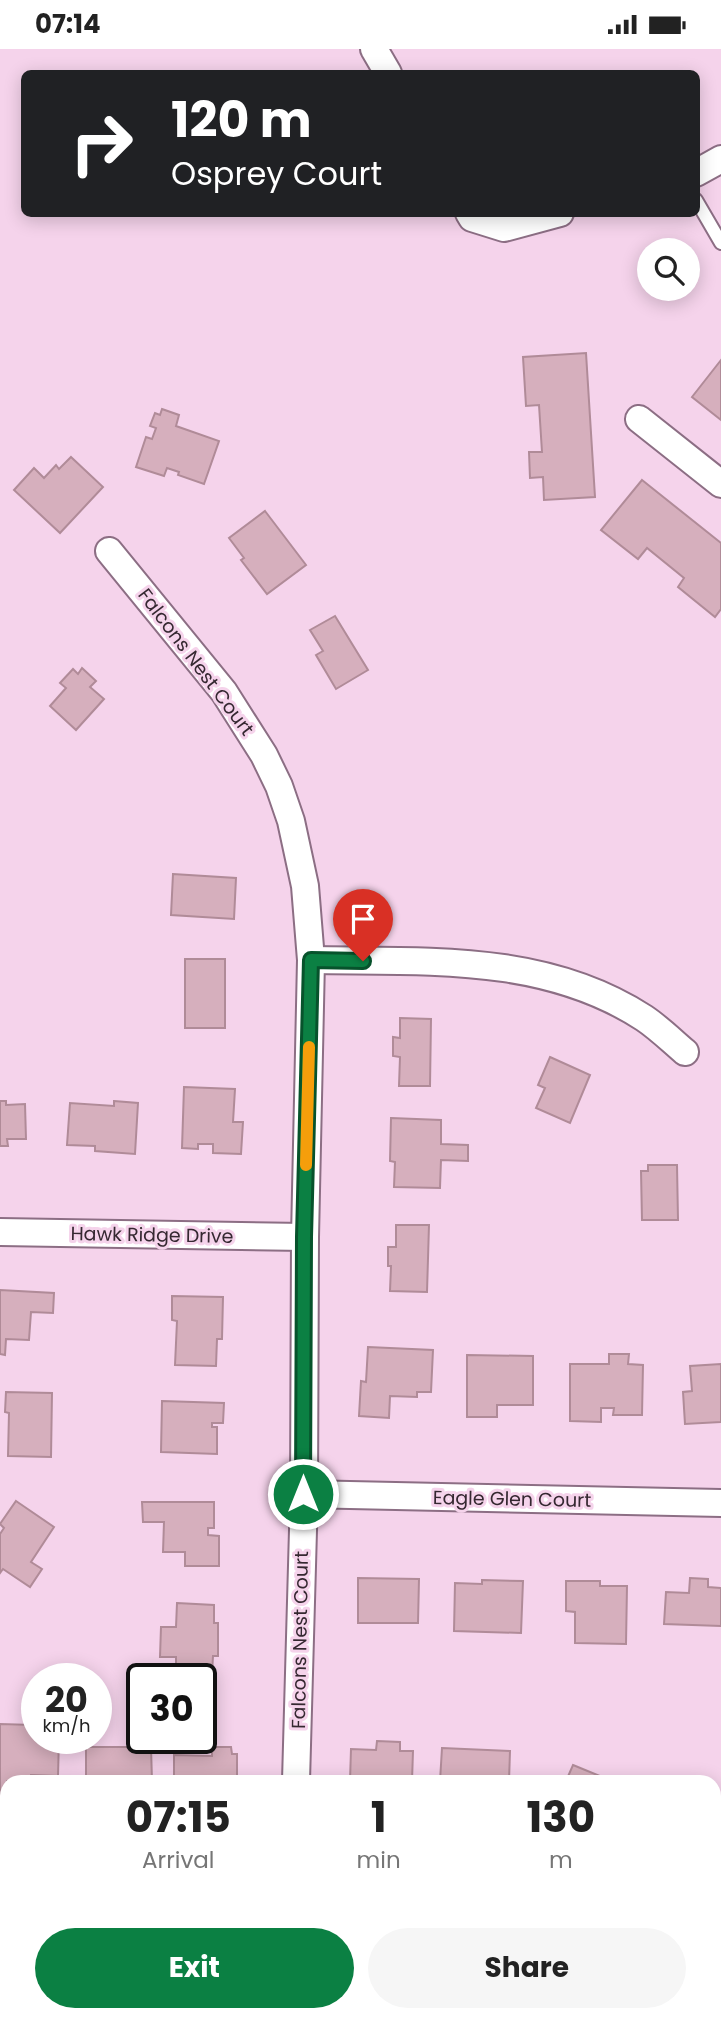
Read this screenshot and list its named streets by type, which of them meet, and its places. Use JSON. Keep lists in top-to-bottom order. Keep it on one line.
{"streets":{"street":["Falcons Nest Court","Hawk Ridge Drive","Eagle Glen Court"]},"crossings":[["Falcons Nest Court","Hawk Ridge Drive"],["Falcons Nest Court","Eagle Glen Court"]],"page":{"status":"07:14","turn":["120 m","Osprey Court"],"speed":"20 km/h","limit":"30","eta":["07:15","Arrival","1","min","130","m"],"buttons":["Exit","Share"]}}
